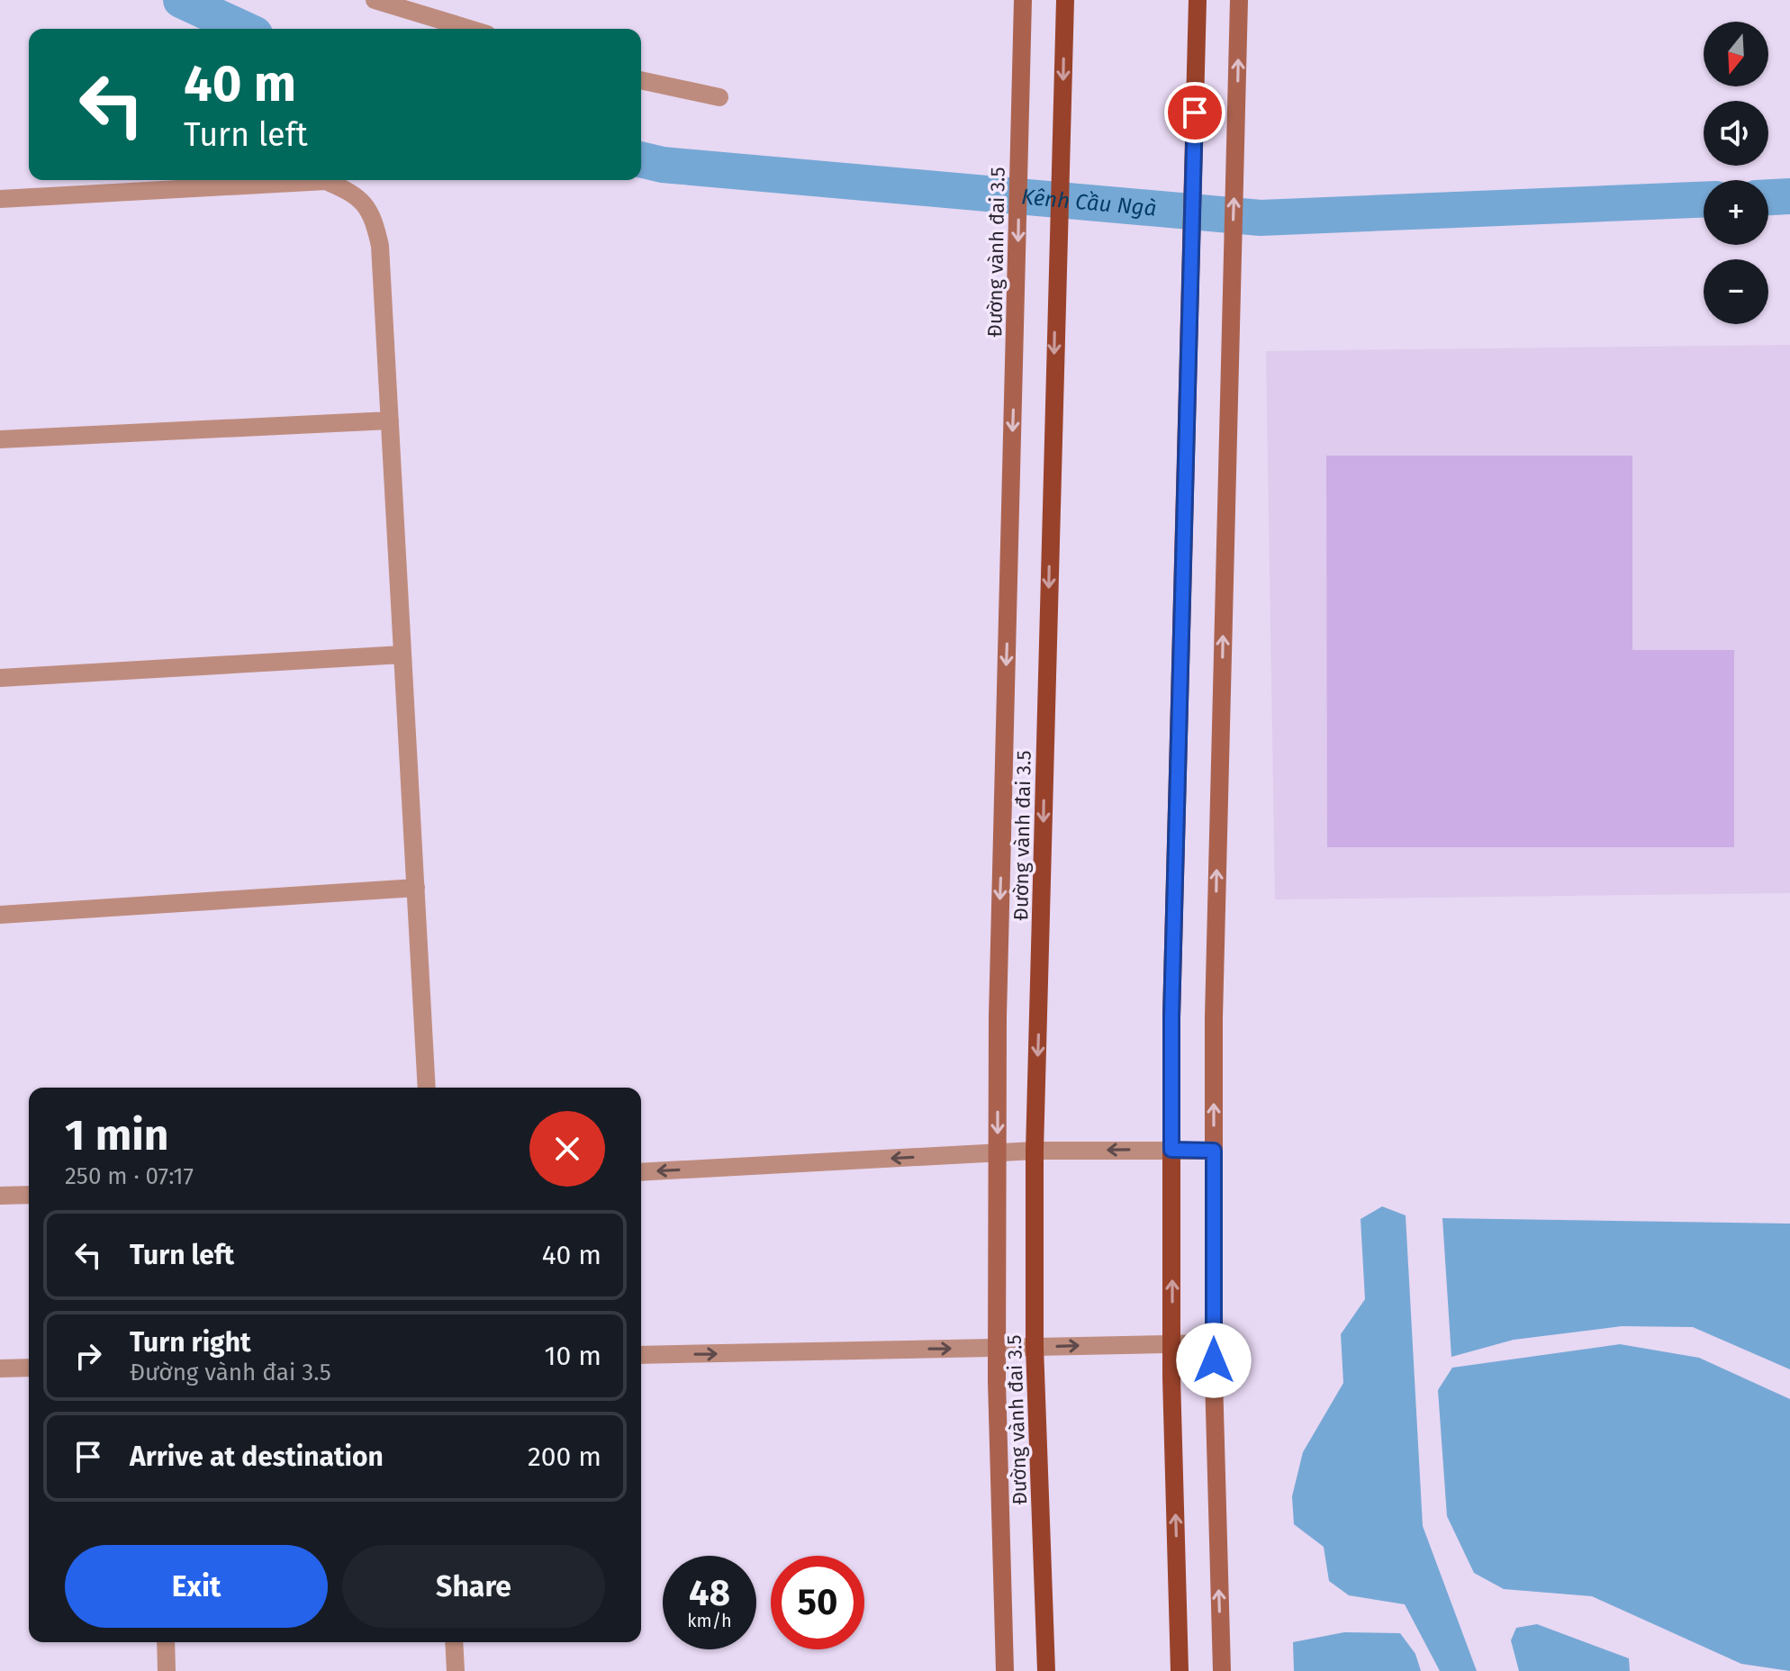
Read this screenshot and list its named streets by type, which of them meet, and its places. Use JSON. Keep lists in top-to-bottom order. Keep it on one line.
{"streets":{"main road":["Đường vành đai 3.5"]},"water":["Kênh Cầu Ngà"],"north":"bottom","page":{"map_buttons":["+","−"],"turn":["40 m","Turn left"],"heading":["1 min","250 m · 07:17"],"list":[{"name":"Turn left","value":"40 m"},{"name":"Turn right","note":"Đường vành đai 3.5","value":"10 m"},{"name":"Arrive at destination","value":"200 m"}],"buttons":["Exit","Share"],"speed":"48 km/h","limit":"50"}}
